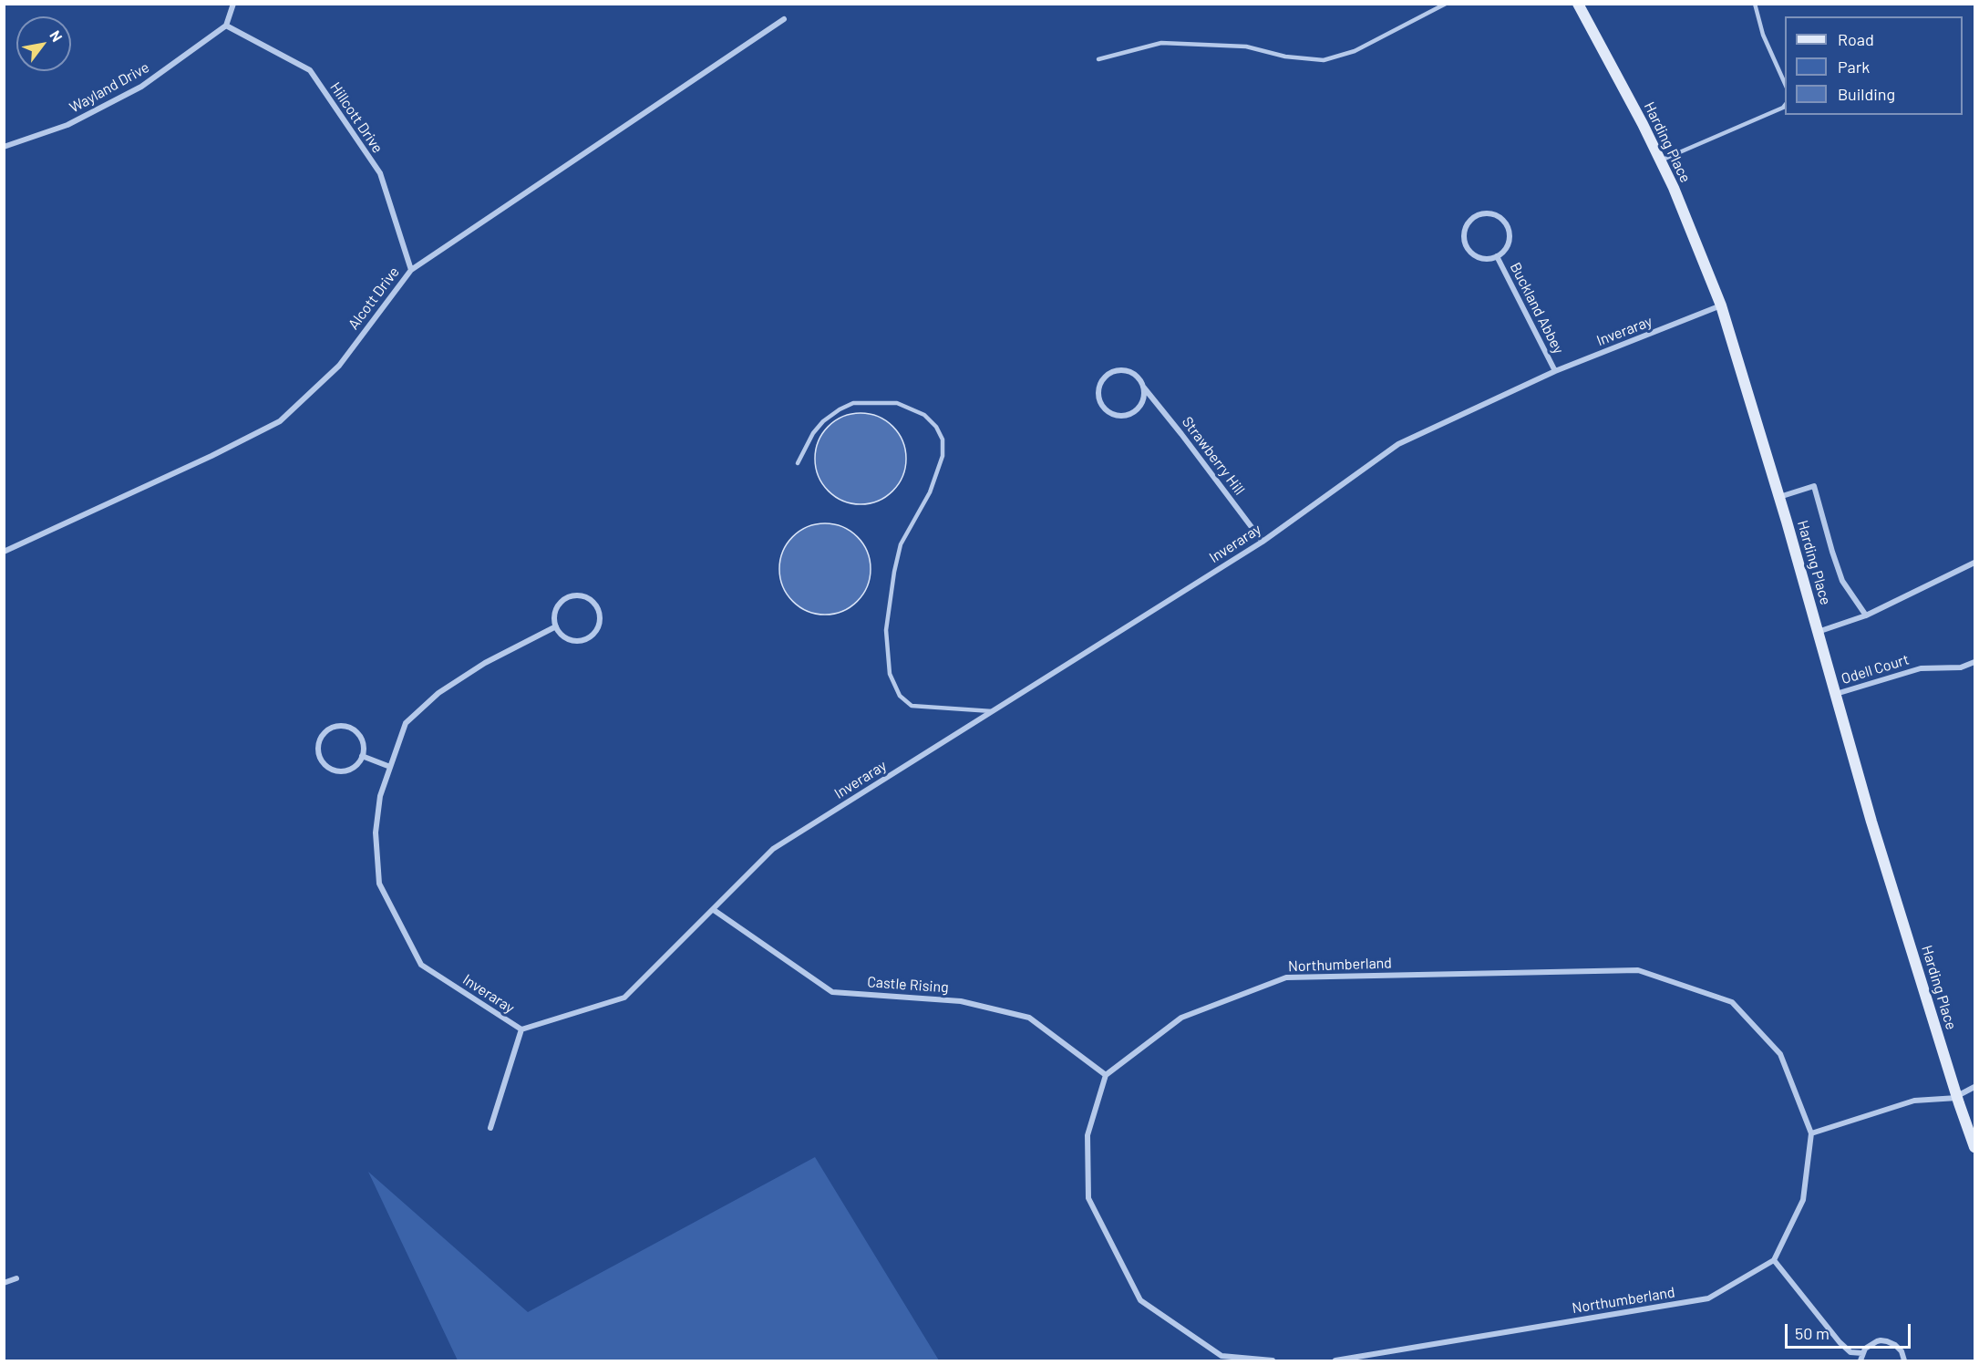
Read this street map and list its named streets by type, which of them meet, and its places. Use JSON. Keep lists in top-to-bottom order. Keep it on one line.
{"streets":{"main road":["Harding Place"],"street":["Wayland Drive","Hillcott Drive","Alcott Drive","Buckland Abbey","Inveraray","Strawberry Hill","Odell Court","Northumberland","Castle Rising"]},"crossings":[["Wayland Drive","Hillcott Drive"],["Hillcott Drive","Alcott Drive"],["Harding Place","Inveraray"],["Harding Place","Odell Court"],["Buckland Abbey","Inveraray"],["Inveraray","Strawberry Hill"],["Inveraray","Castle Rising"],["Northumberland","Castle Rising"]],"legend":["Road","Park","Building"],"scale_bar":"50 m","north":"top right"}
